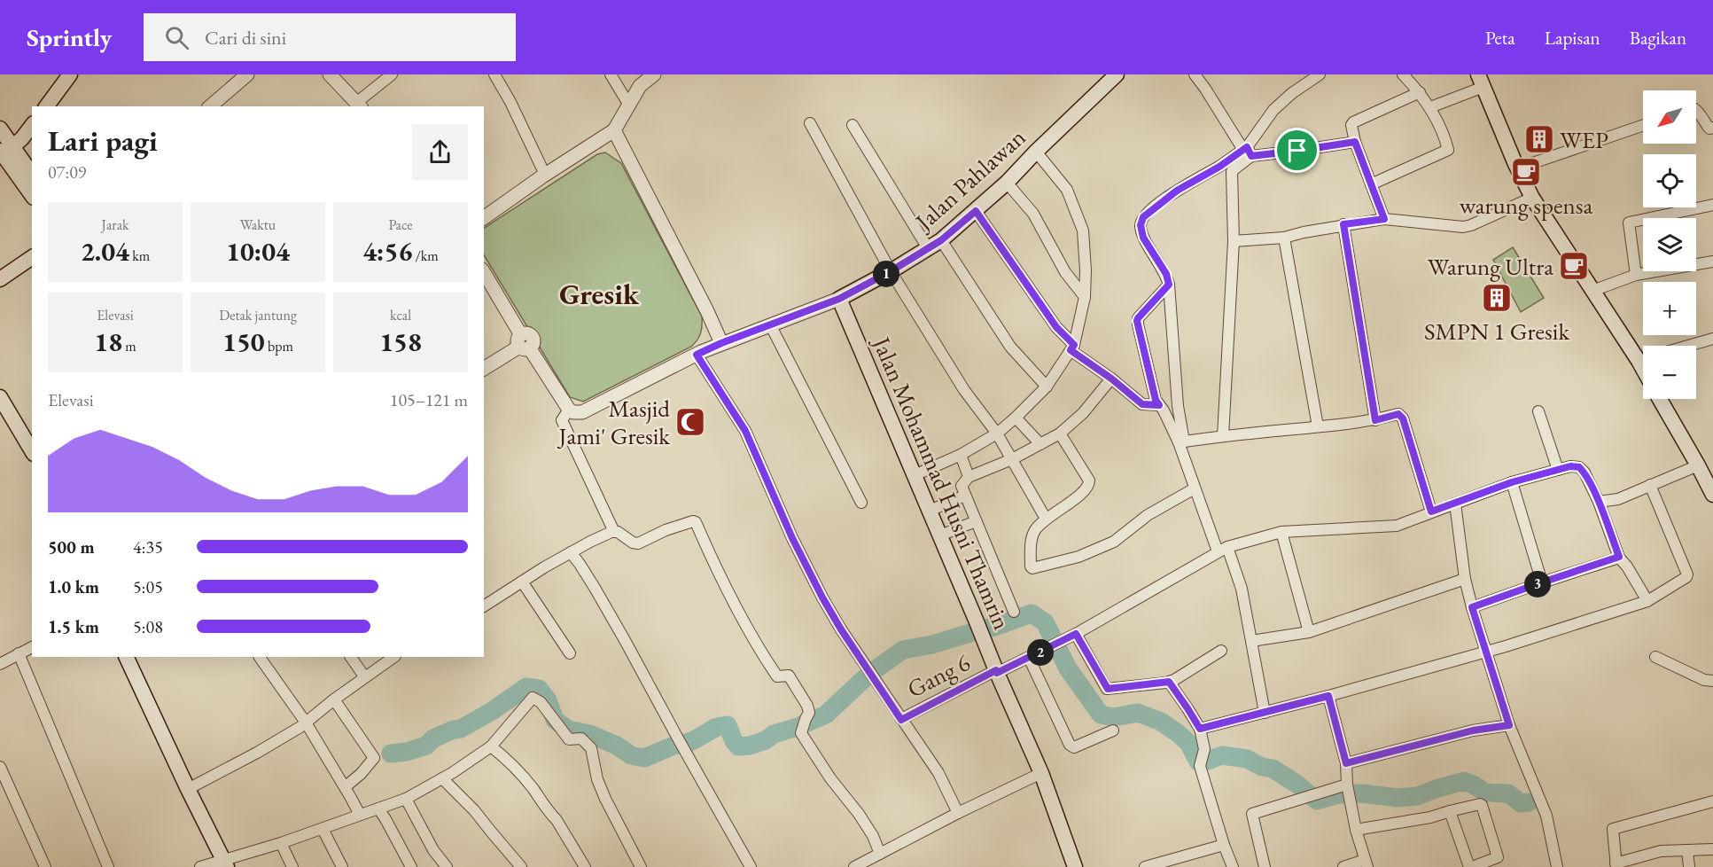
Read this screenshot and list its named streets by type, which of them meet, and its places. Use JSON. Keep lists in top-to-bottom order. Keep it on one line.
{"streets":{"main road":["Jalan Pahlawan","Jalan Mohammad Husni Thamrin"],"street":["Gang 6"]},"crossings":[["Jalan Pahlawan","Jalan Mohammad Husni Thamrin"],["Jalan Mohammad Husni Thamrin","Gang 6"]],"districts":["Gresik"],"places":{"building":["WEP","SMPN 1 Gresik"],"cafe":["warung spensa","Warung Ultra"],"mosque":["Masjid Jami' Gresik"]},"north":"bottom left","page":{"header":"Sprintly","search":"Cari di sini","nav":["Peta","Lapisan","Bagikan"],"map_buttons":["+","−"],"heading":["Lari pagi","07:09"],"stats":[["Jarak","2.04 km"],["Waktu","10:04"],["Pace","4:56 /km"],["Elevasi","18 m"],["Detak jantung","150 bpm"],["kcal","158"]],"pins":["1","3","2"],"chart":["Elevasi","105–121 m"],"list":[{"name":"500 m","note":"4:35"},{"name":"1.0 km","note":"5:05"},{"name":"1.5 km","note":"5:08"}]}}
